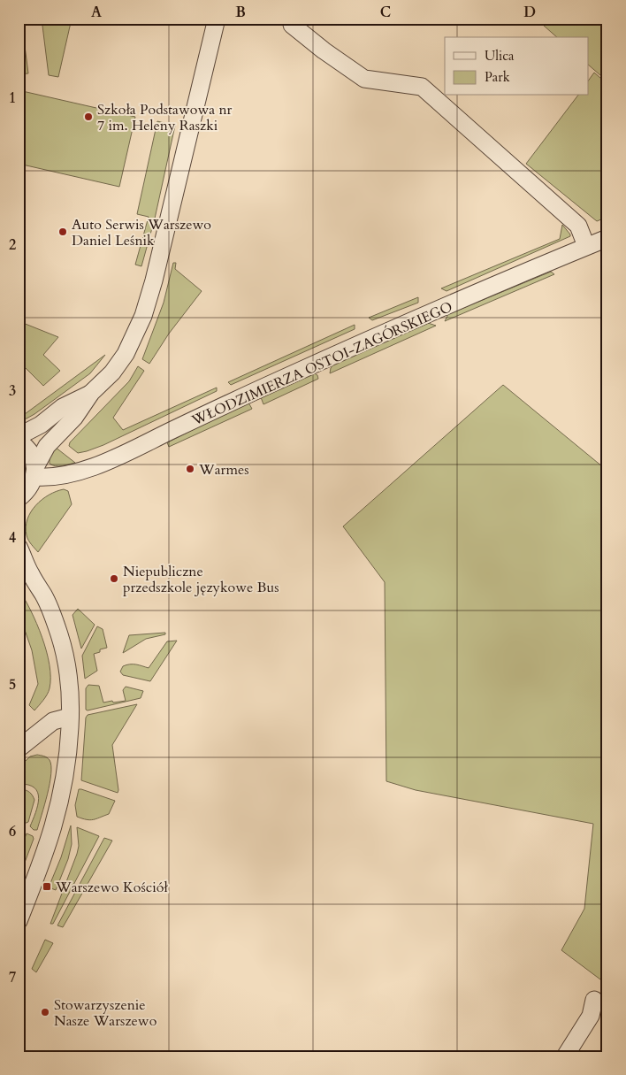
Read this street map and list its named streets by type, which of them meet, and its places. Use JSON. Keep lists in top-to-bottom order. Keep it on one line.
{"streets":{"street":["WŁODZIMIERZA OSTOI-ZAGÓRSKIEGO"]},"places":{"other":["Szkoła Podstawowa nr 7 im. Heleny Raszki","Auto Serwis Warszewo Daniel Leśnik","Warmes","Niepubliczne przedszkole językowe Bus","Stowarzyszenie Nasze Warszewo"],"transit":["Warszewo Kościół"]},"legend":["Ulica","Park"],"grid":{"columns":["A","B","C","D"],"rows":["1","2","3","4","5","6","7"]}}
